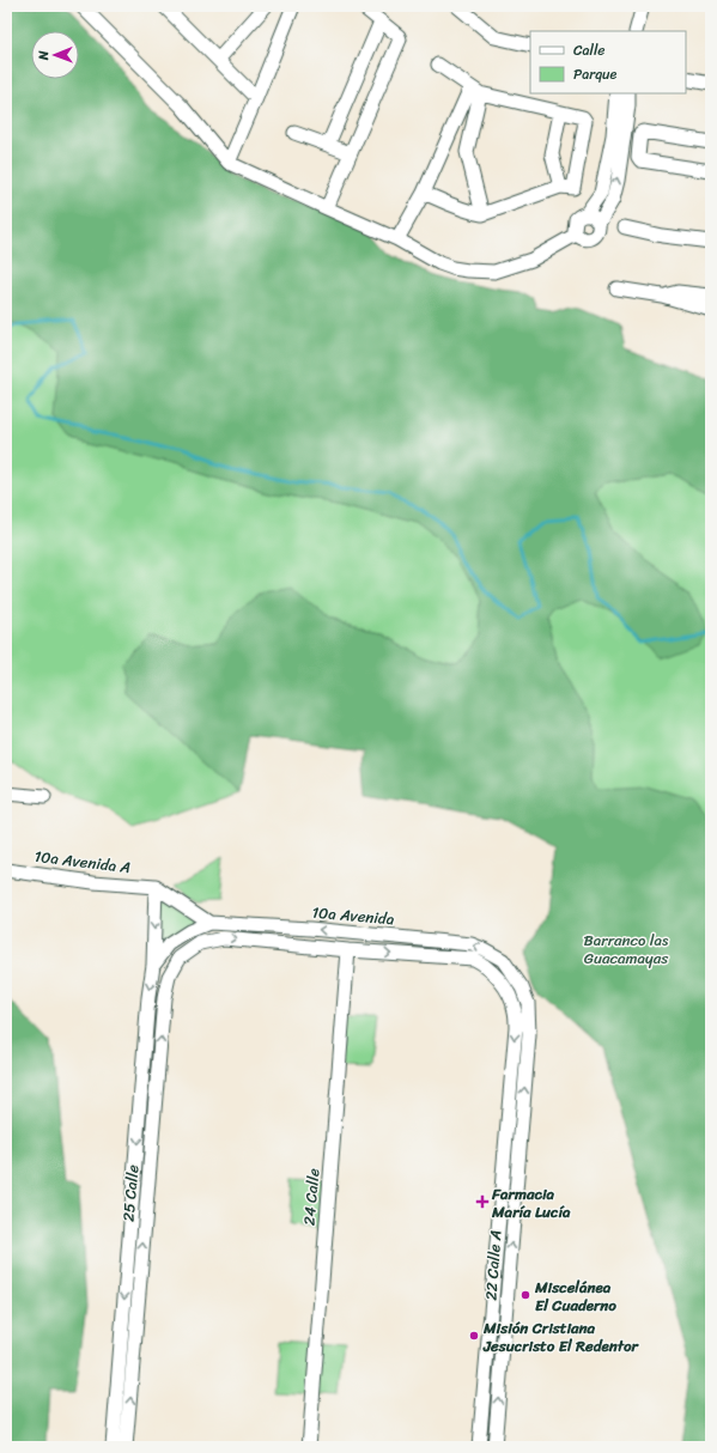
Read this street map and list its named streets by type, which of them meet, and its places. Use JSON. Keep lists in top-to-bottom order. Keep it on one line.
{"streets":{"street":["10a Avenida A","10a Avenida","25 Calle","24 Calle","22 Calle A"]},"crossings":[["10a Avenida A","25 Calle"],["10a Avenida","25 Calle"],["10a Avenida","22 Calle A"],["25 Calle","24 Calle"],["25 Calle","22 Calle A"],["24 Calle","22 Calle A"]],"one_way":["10a Avenida"],"parks":["Barranco las Guacamayas"],"places":{"health":["Farmacia María Lucía"],"other":["Miscelánea El Cuaderno","Misión Cristiana Jesucristo El Redentor"]},"legend":["Calle","Parque"],"north":"left"}
